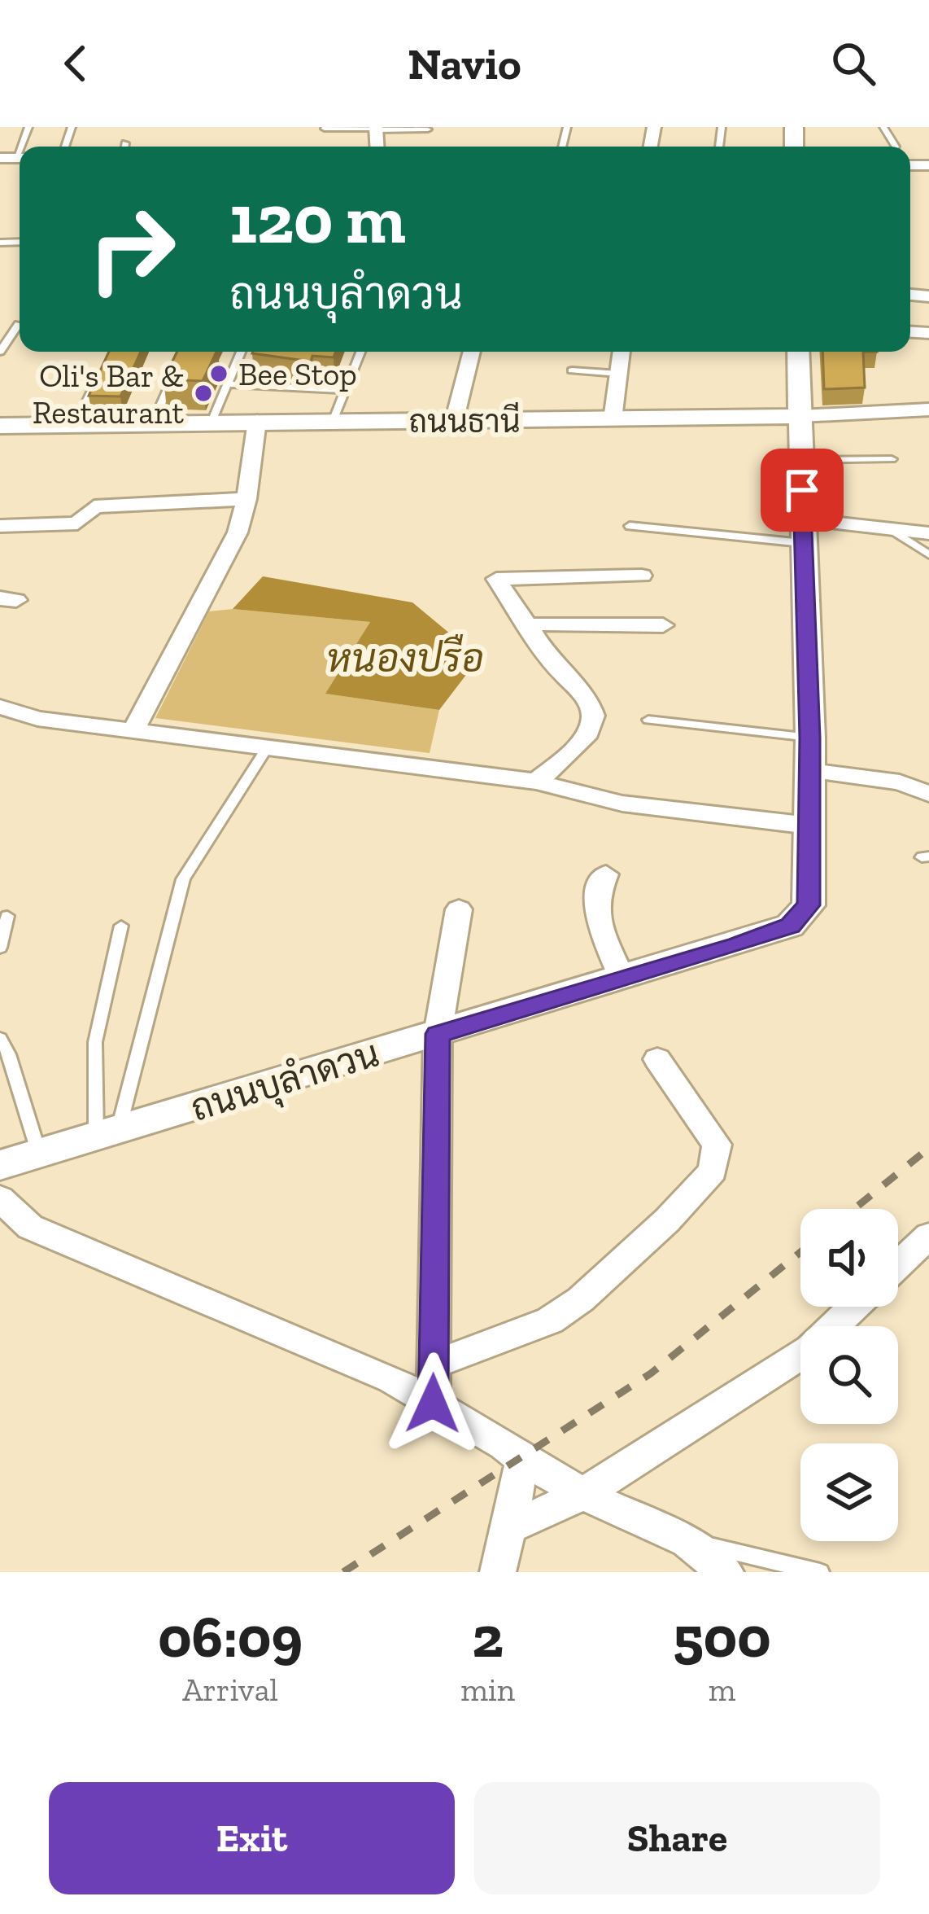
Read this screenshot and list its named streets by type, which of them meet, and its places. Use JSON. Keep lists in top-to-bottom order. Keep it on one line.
{"streets":{"street":["ถนนธานี","ถนนบุลำดวน"]},"crossings":[["ถนนธานี","ถนนบุลำดวน"]],"water":["หนองปรือ"],"places":["Bee Stop","Oli's Bar & Restaurant"],"page":{"header":"Navio","turn":["120 m","ถนนบุลำดวน"],"eta":["06:09","Arrival","2","min","500","m"],"buttons":["Exit","Share"]}}
